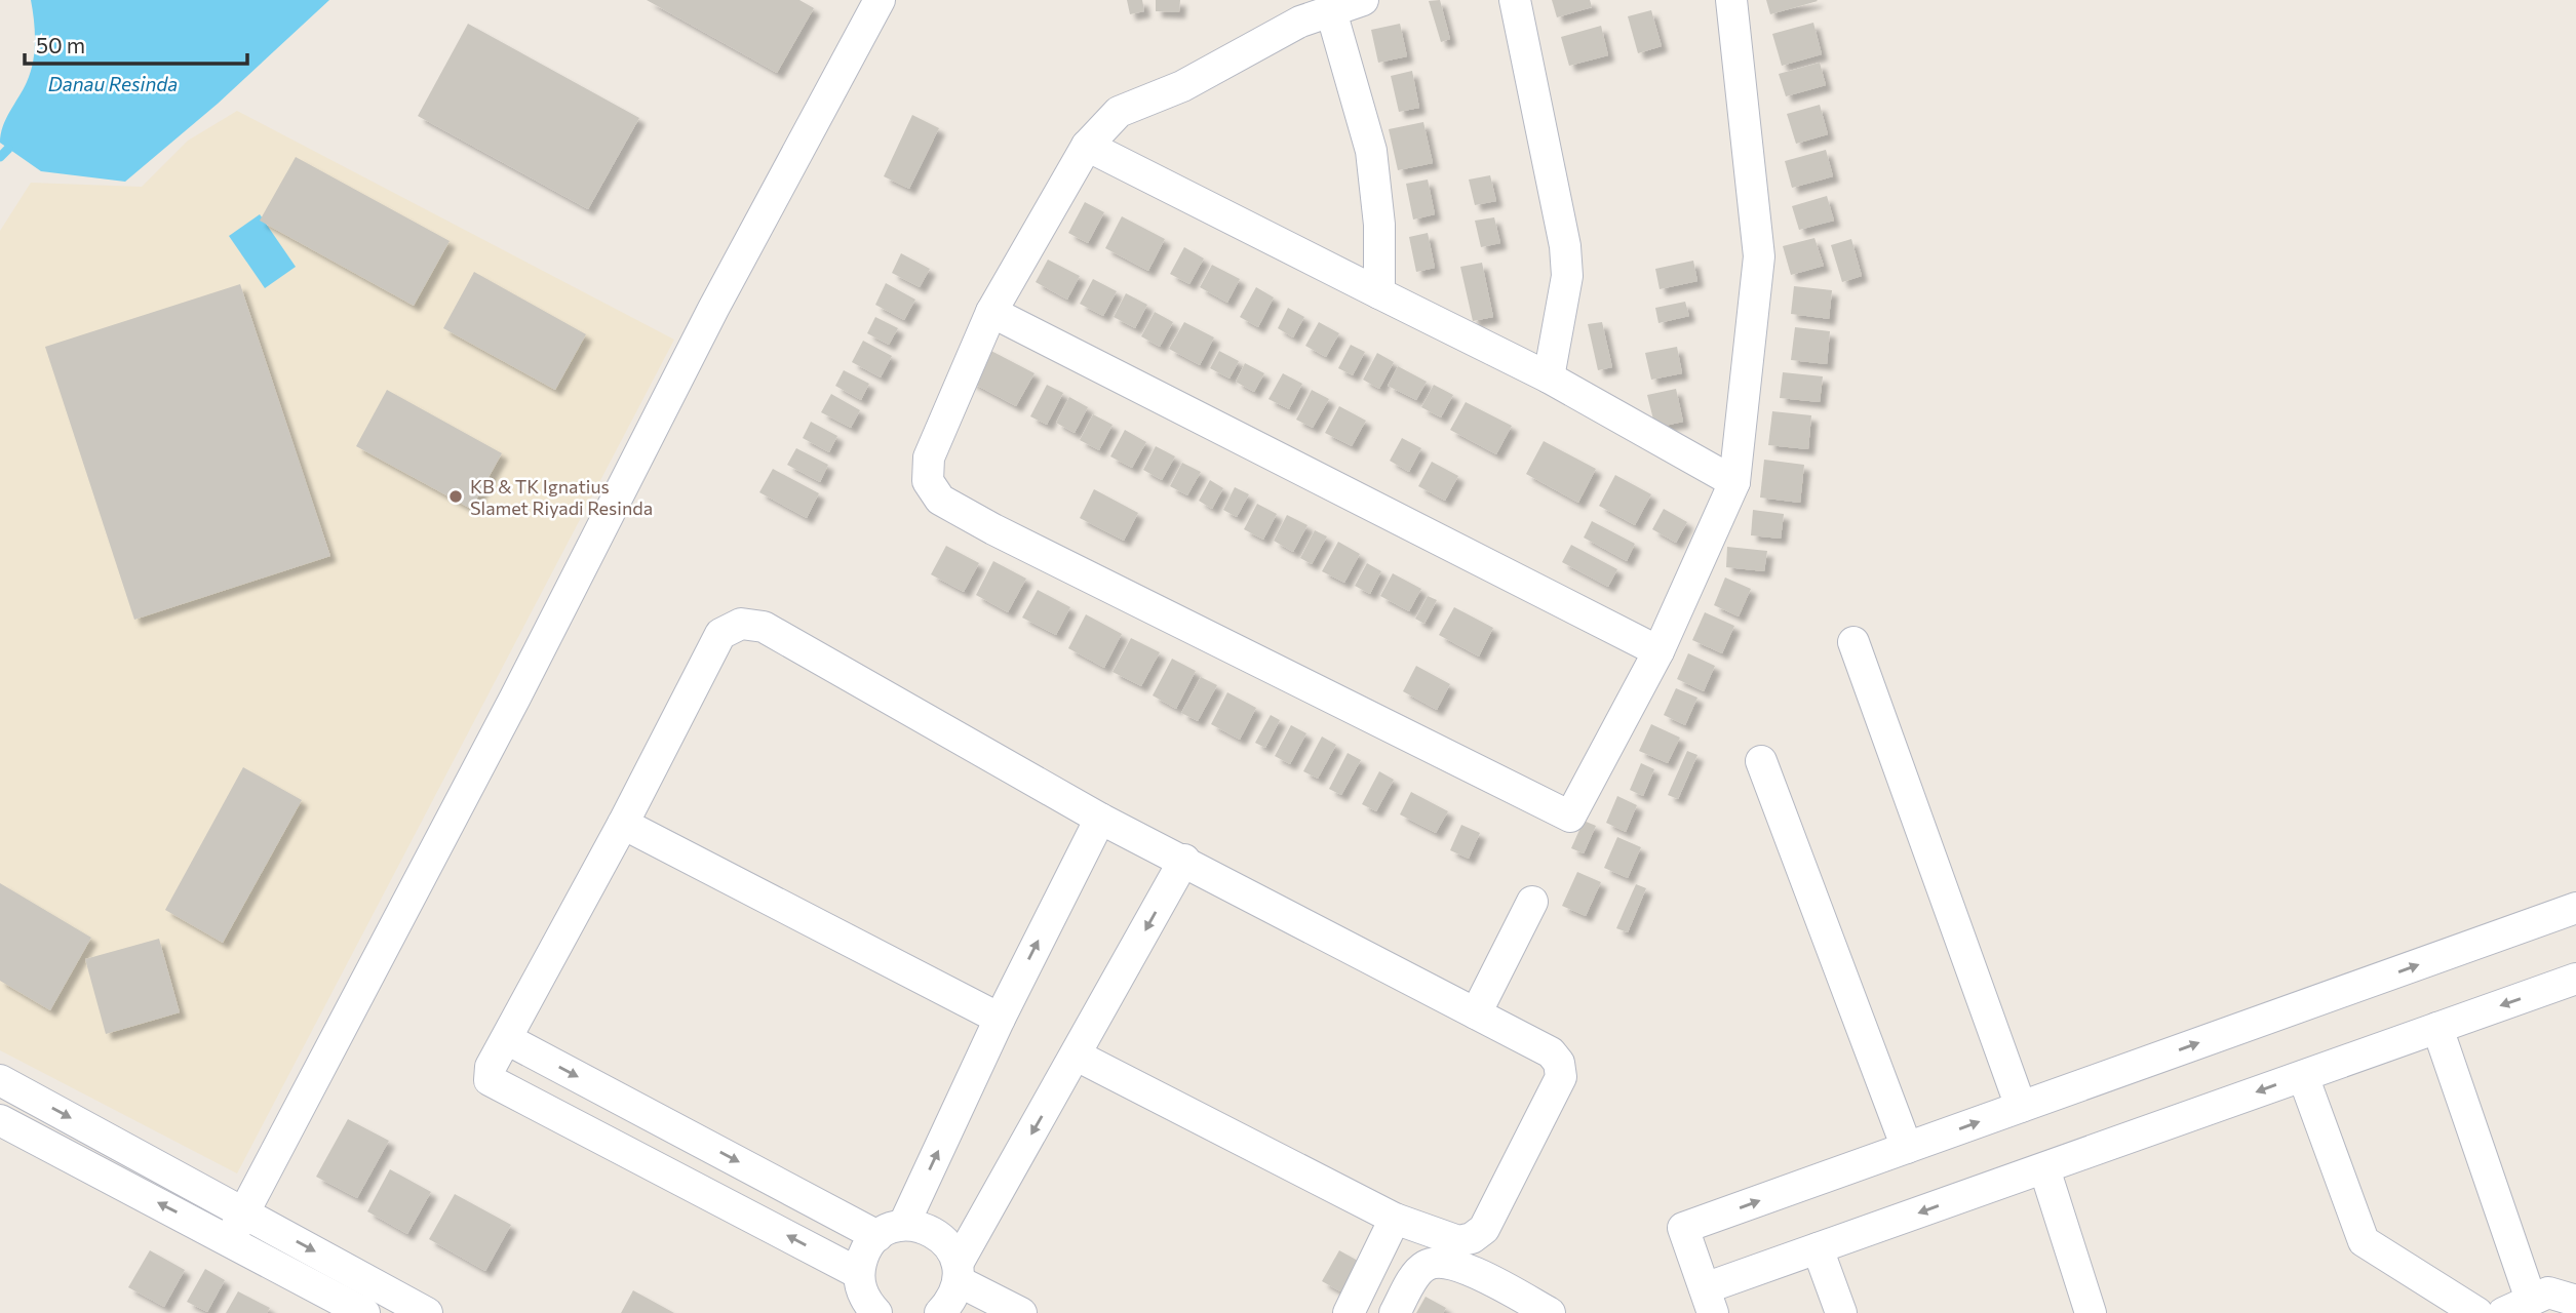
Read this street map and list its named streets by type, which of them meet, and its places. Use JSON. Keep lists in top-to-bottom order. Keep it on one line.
{"water":["Danau Resinda"],"places":["KB & TK Ignatius Slamet Riyadi Resinda"],"scale_bar":"50 m"}
